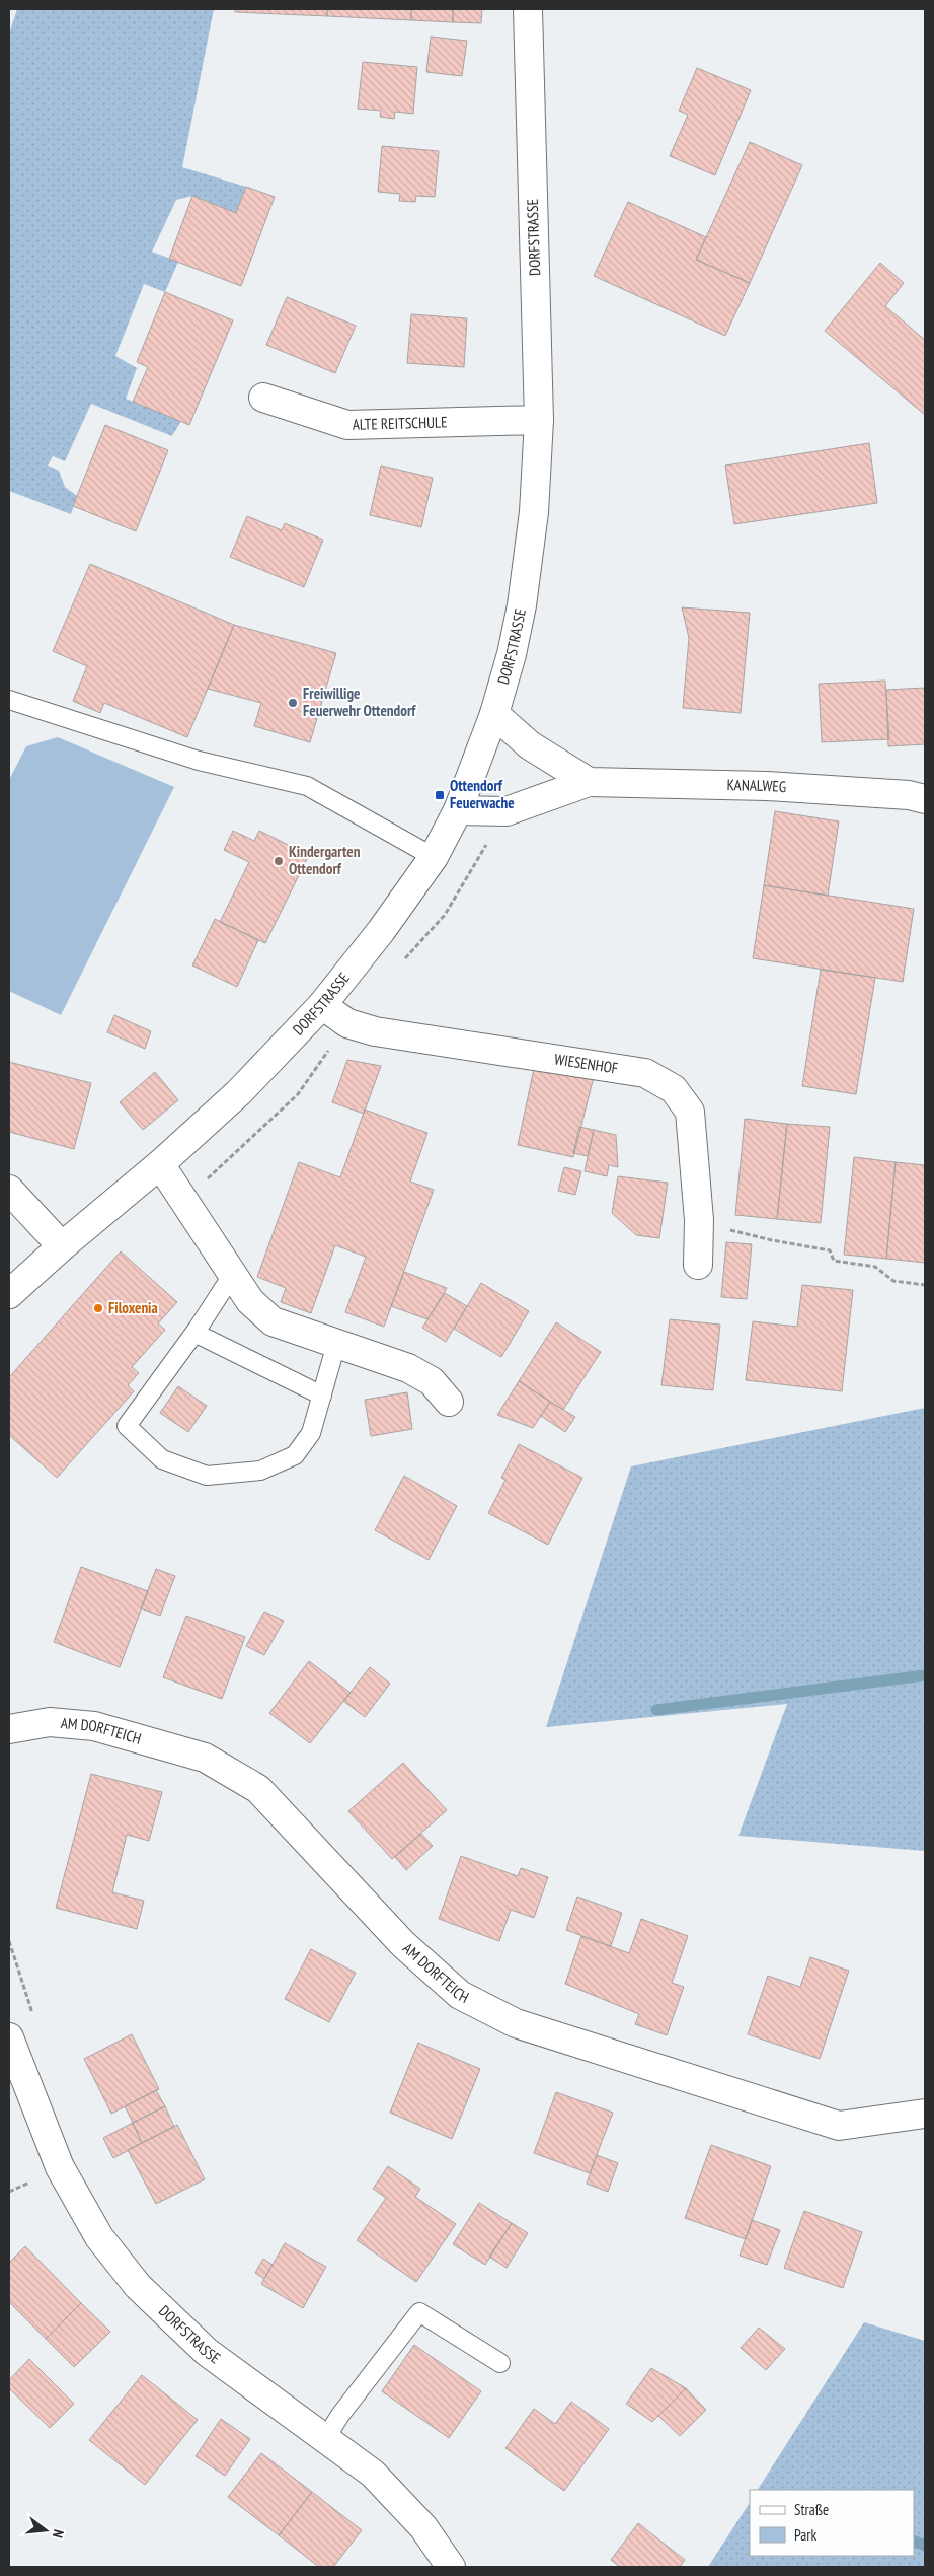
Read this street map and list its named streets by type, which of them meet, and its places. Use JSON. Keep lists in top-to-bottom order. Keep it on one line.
{"streets":{"street":["DORFSTRASSE","ALTE REITSCHULE","KANALWEG","WIESENHOF","AM DORFTEICH"]},"crossings":[["DORFSTRASSE","ALTE REITSCHULE"],["DORFSTRASSE","KANALWEG"],["DORFSTRASSE","WIESENHOF"]],"places":{"other":["Freiwillige Feuerwehr Ottendorf","Kindergarten Ottendorf","Filoxenia"],"transit":["Ottendorf Feuerwache"]},"legend":["Straße","Park"],"north":"right"}
